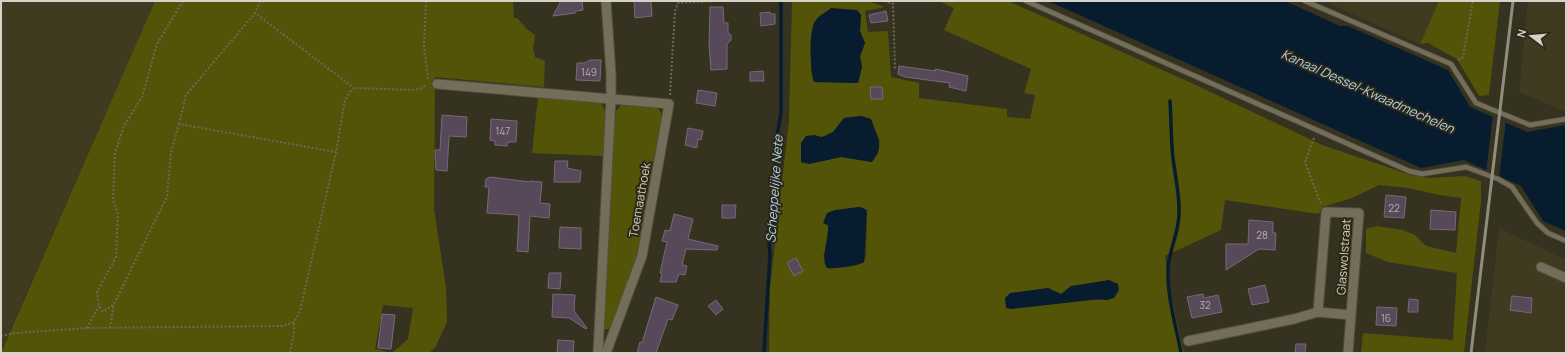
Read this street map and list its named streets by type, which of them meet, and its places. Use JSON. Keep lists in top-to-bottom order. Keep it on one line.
{"streets":{"street":["Toemaathoek","Glaswolstraat"]},"water":["Kanaal Dessel-Kwaadmechelen","Scheppelijke Nete"],"house_numbers":["149","147","22","28","32","16"],"north":"left"}
